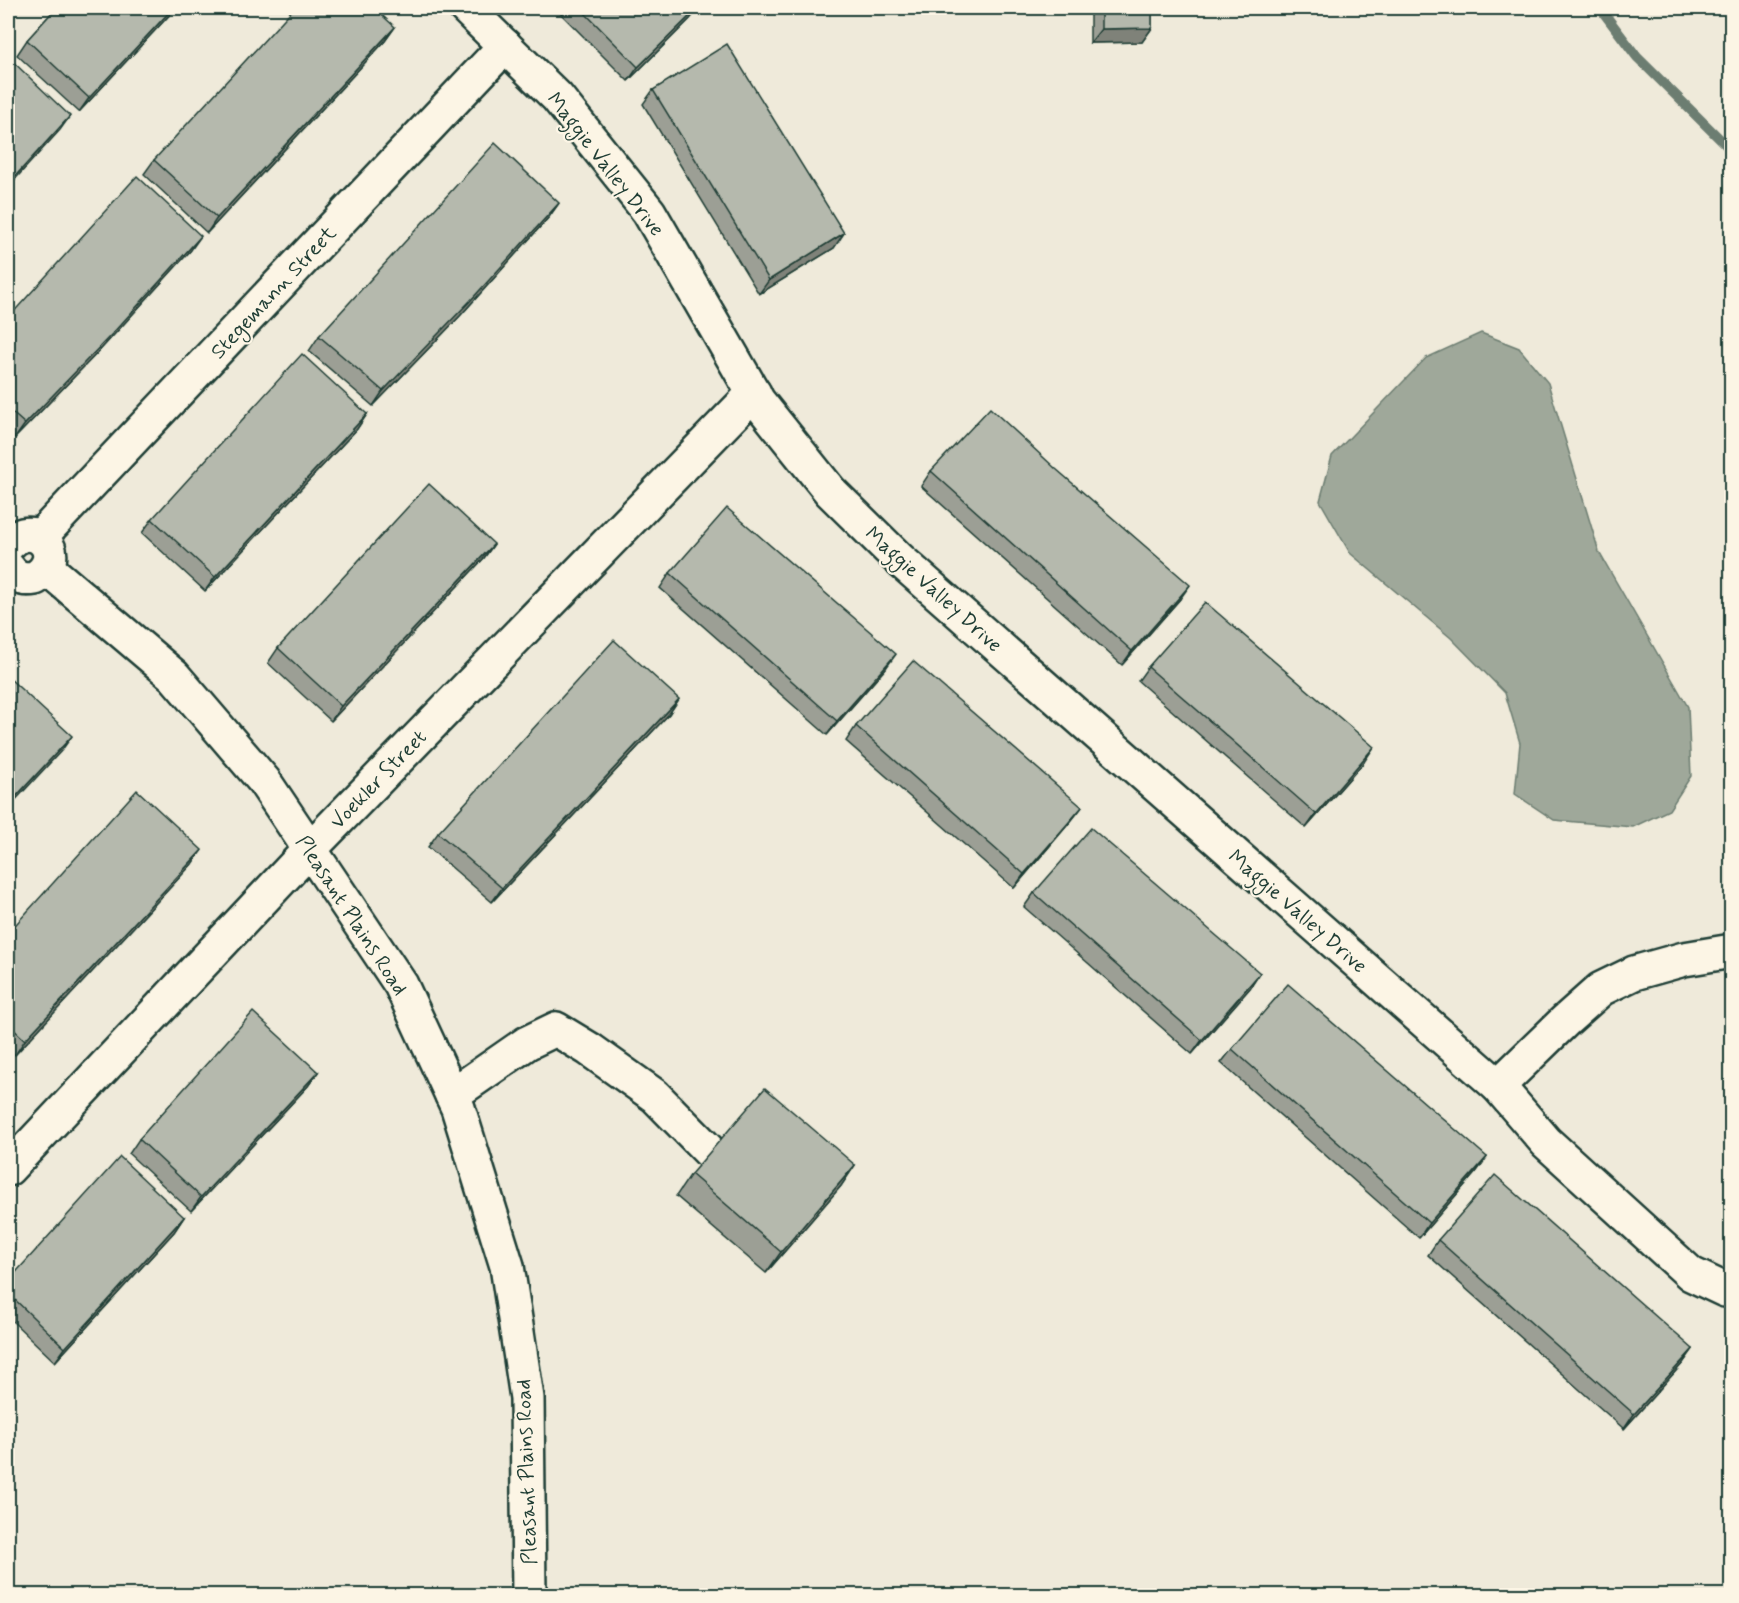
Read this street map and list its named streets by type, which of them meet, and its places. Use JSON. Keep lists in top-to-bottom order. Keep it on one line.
{"streets":{"street":["Maggie Valley Drive","Stegemann Street","Voekler Street","Pleasant Plains Road"]},"crossings":[["Maggie Valley Drive","Stegemann Street"],["Maggie Valley Drive","Voekler Street"],["Stegemann Street","Pleasant Plains Road"],["Voekler Street","Pleasant Plains Road"]]}
